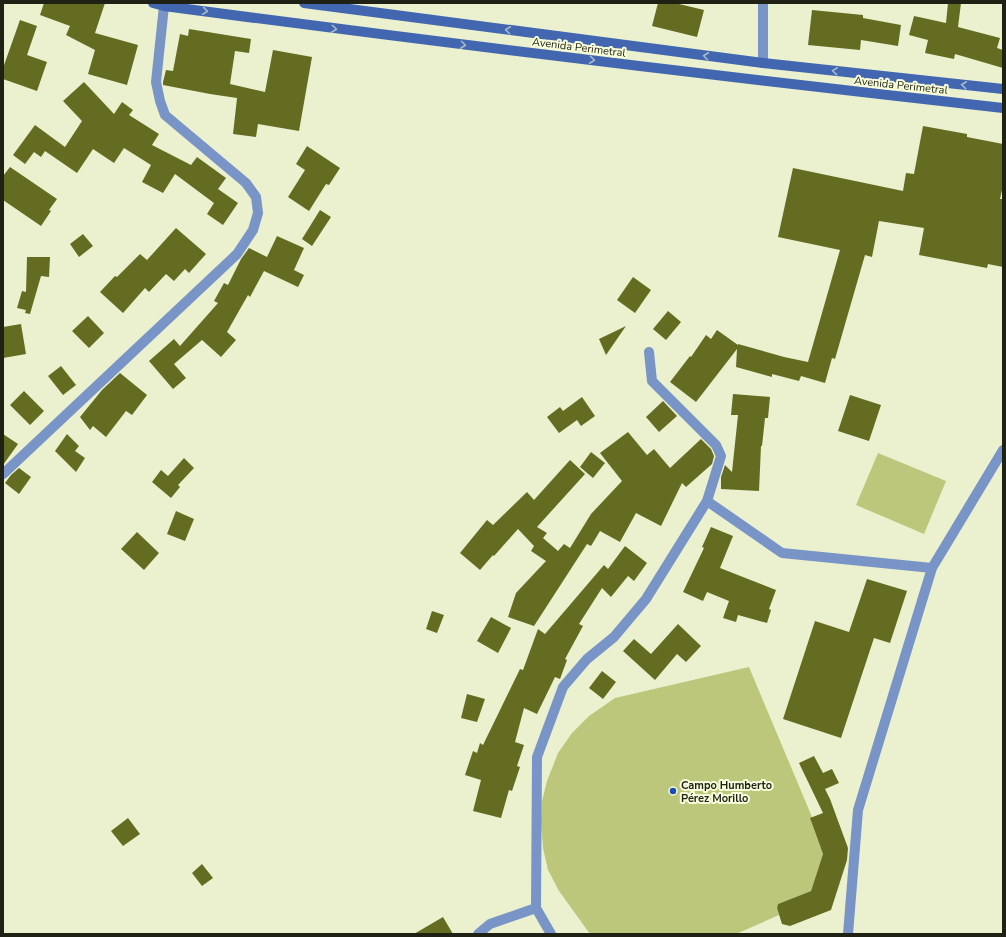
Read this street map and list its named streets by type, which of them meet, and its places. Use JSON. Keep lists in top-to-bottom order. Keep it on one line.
{"streets":{"main road":["Avenida Perimetral"]},"places":["Campo Humberto Pérez Morillo"]}
